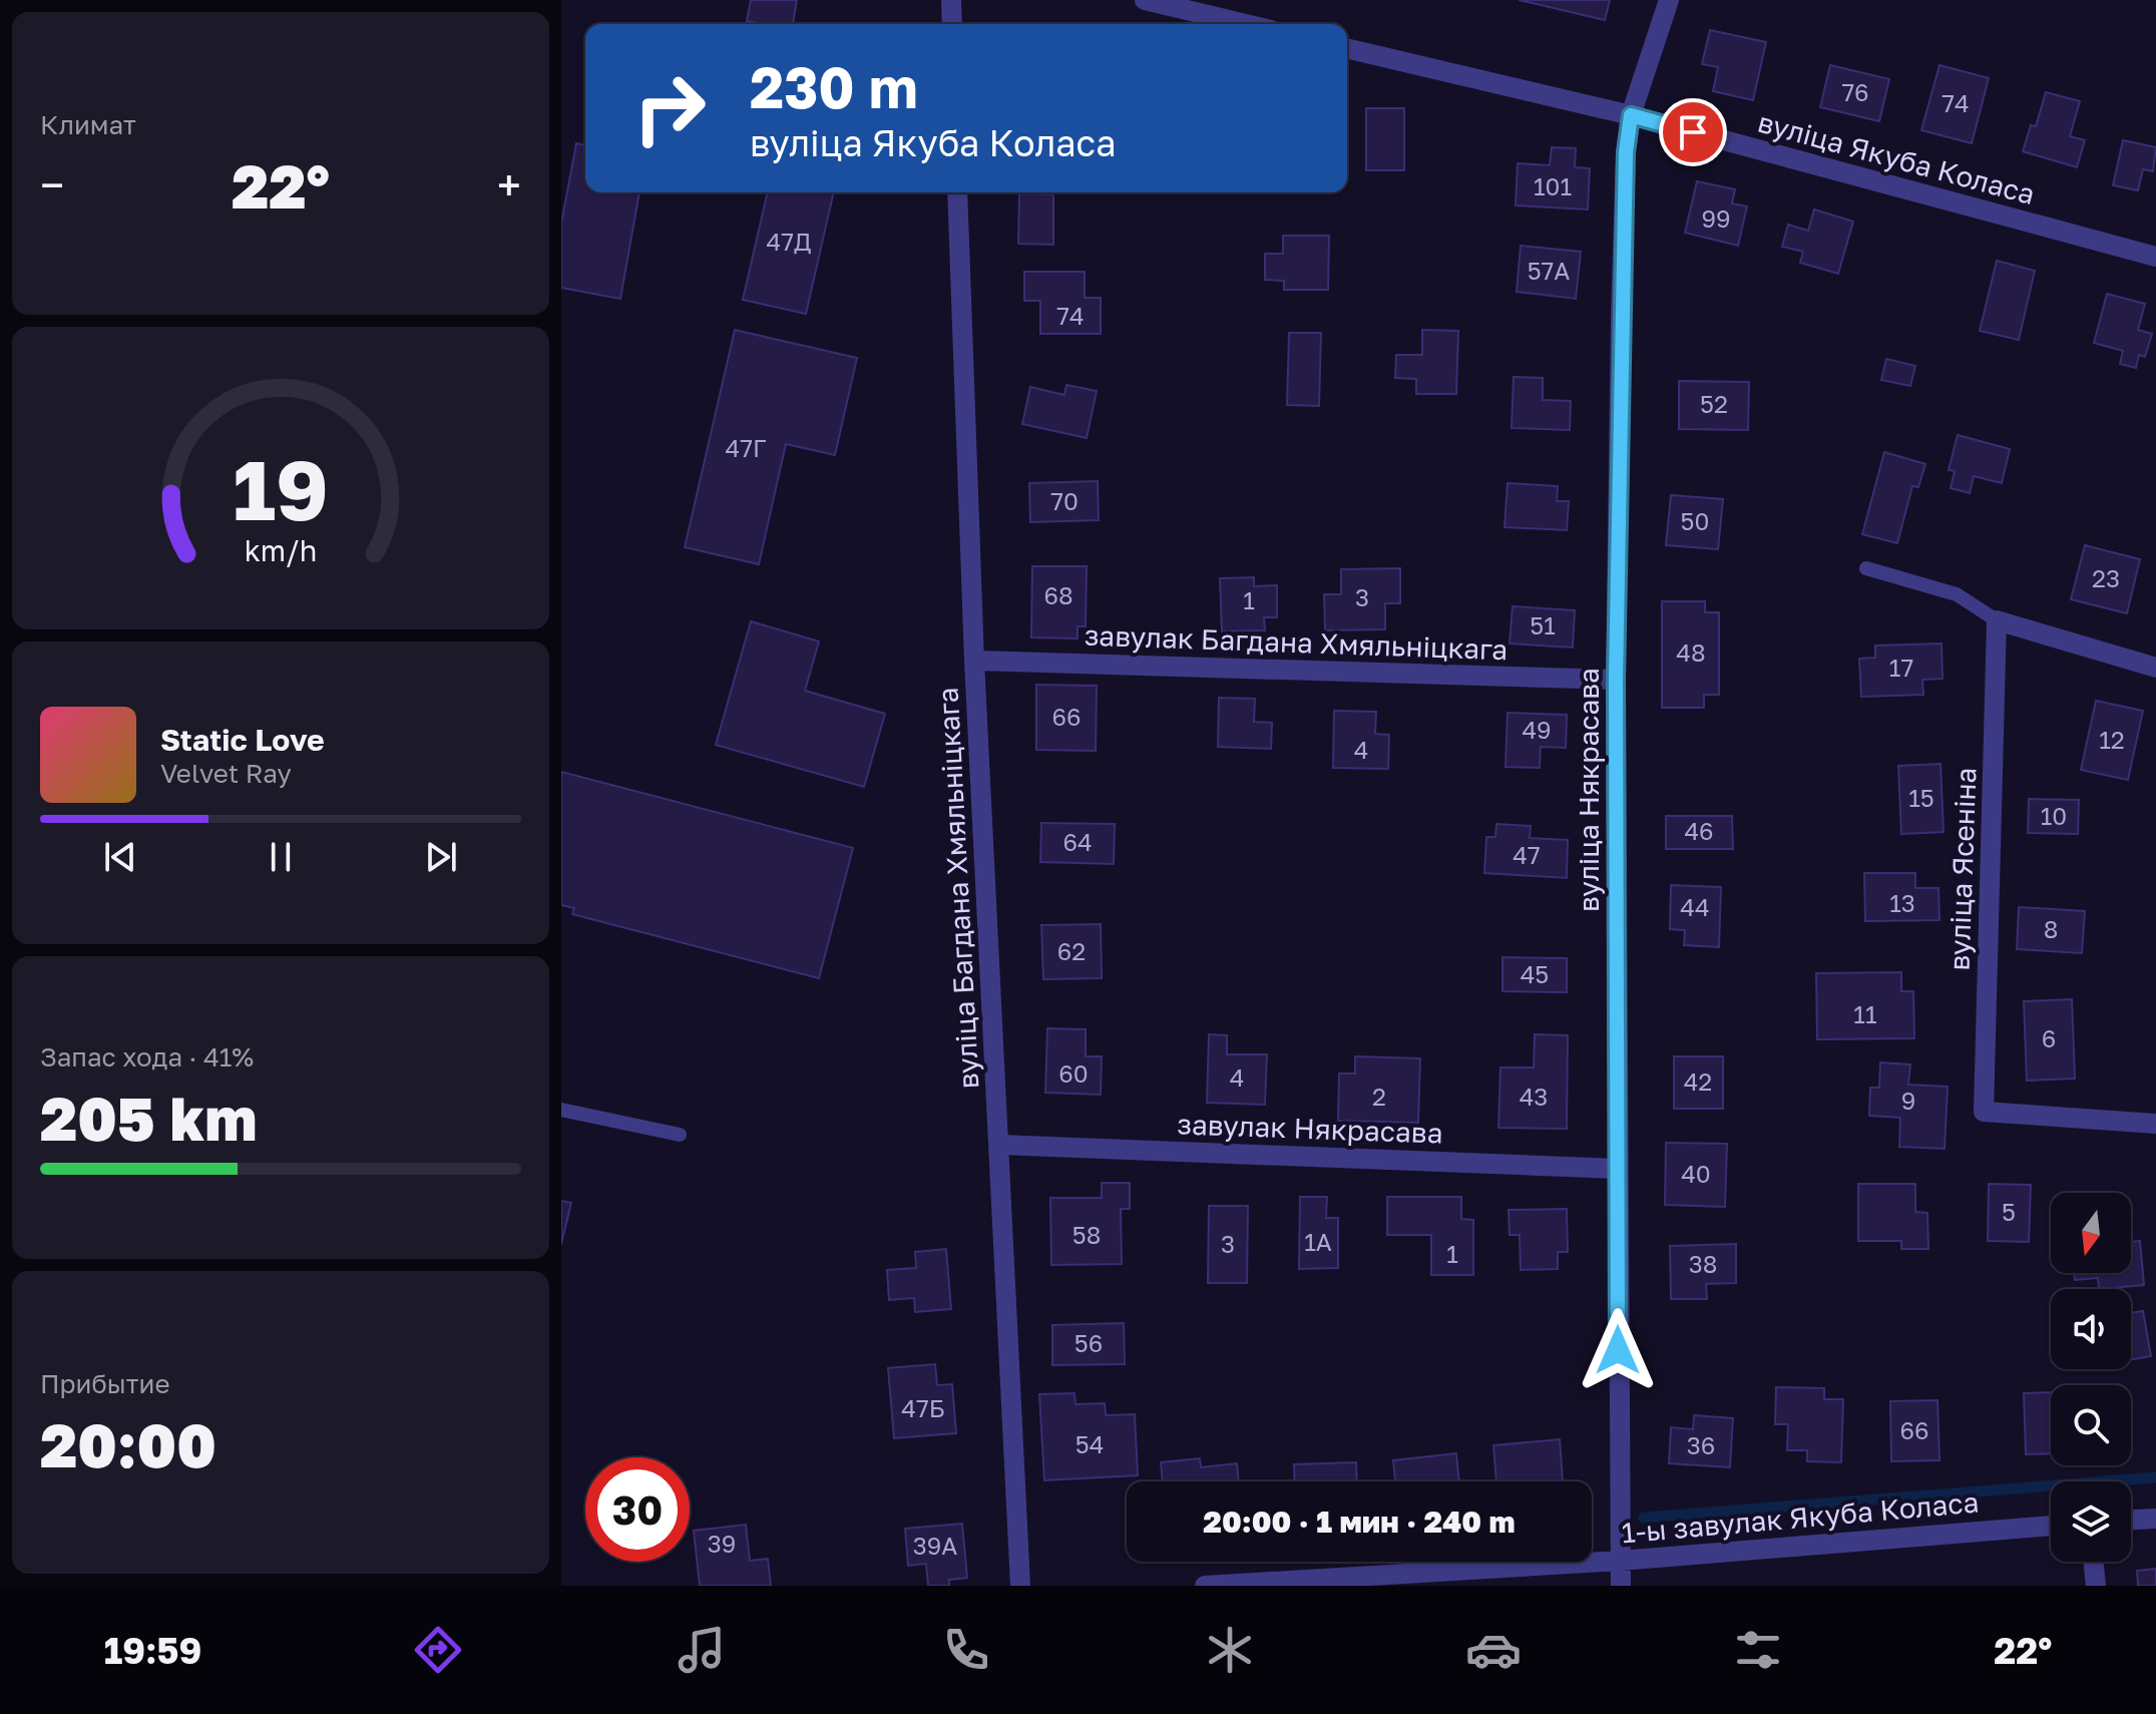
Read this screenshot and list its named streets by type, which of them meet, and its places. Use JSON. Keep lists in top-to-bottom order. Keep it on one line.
{"streets":{"street":["вуліца Якуба Коласа","завулак Багдана Хмяльніцкага","вуліца Някрасава","вуліца Ясеніна","вуліца Багдана Хмяльніцкага","завулак Някрасава","1-ы завулак Якуба Коласа"]},"crossings":[["вуліца Якуба Коласа","вуліца Някрасава"],["завулак Багдана Хмяльніцкага","вуліца Някрасава"],["завулак Багдана Хмяльніцкага","вуліца Багдана Хмяльніцкага"],["вуліца Някрасава","завулак Някрасава"],["вуліца Някрасава","1-ы завулак Якуба Коласа"],["вуліца Багдана Хмяльніцкага","завулак Някрасава"]],"house_numbers":["76","74","101","99","47Д","57А","74","52","47Г","70","50","23","68","3","1","51","48","17","66","49","12","4","15","10","46","64","47","13","44","8","62","45","11","6","60","4","42","2","43","9","40","5","58","1А","3","1","38","56","47Б","66","54","36","39","39А"],"north":"bottom","page":{"tile":["Климат",["Запас хода · 41%","205 km"],["Прибытие","20:00"]],"turn":["230 m","вуліца Якуба Коласа"],"heat":["−","22°","+"],"song":["Static Love","Velvet Ray"],"limit":"30","trip":"20:00 · 1 мин · 240 m","tabs":["19:59","22°"],"gauge":["19","km/h"]}}
